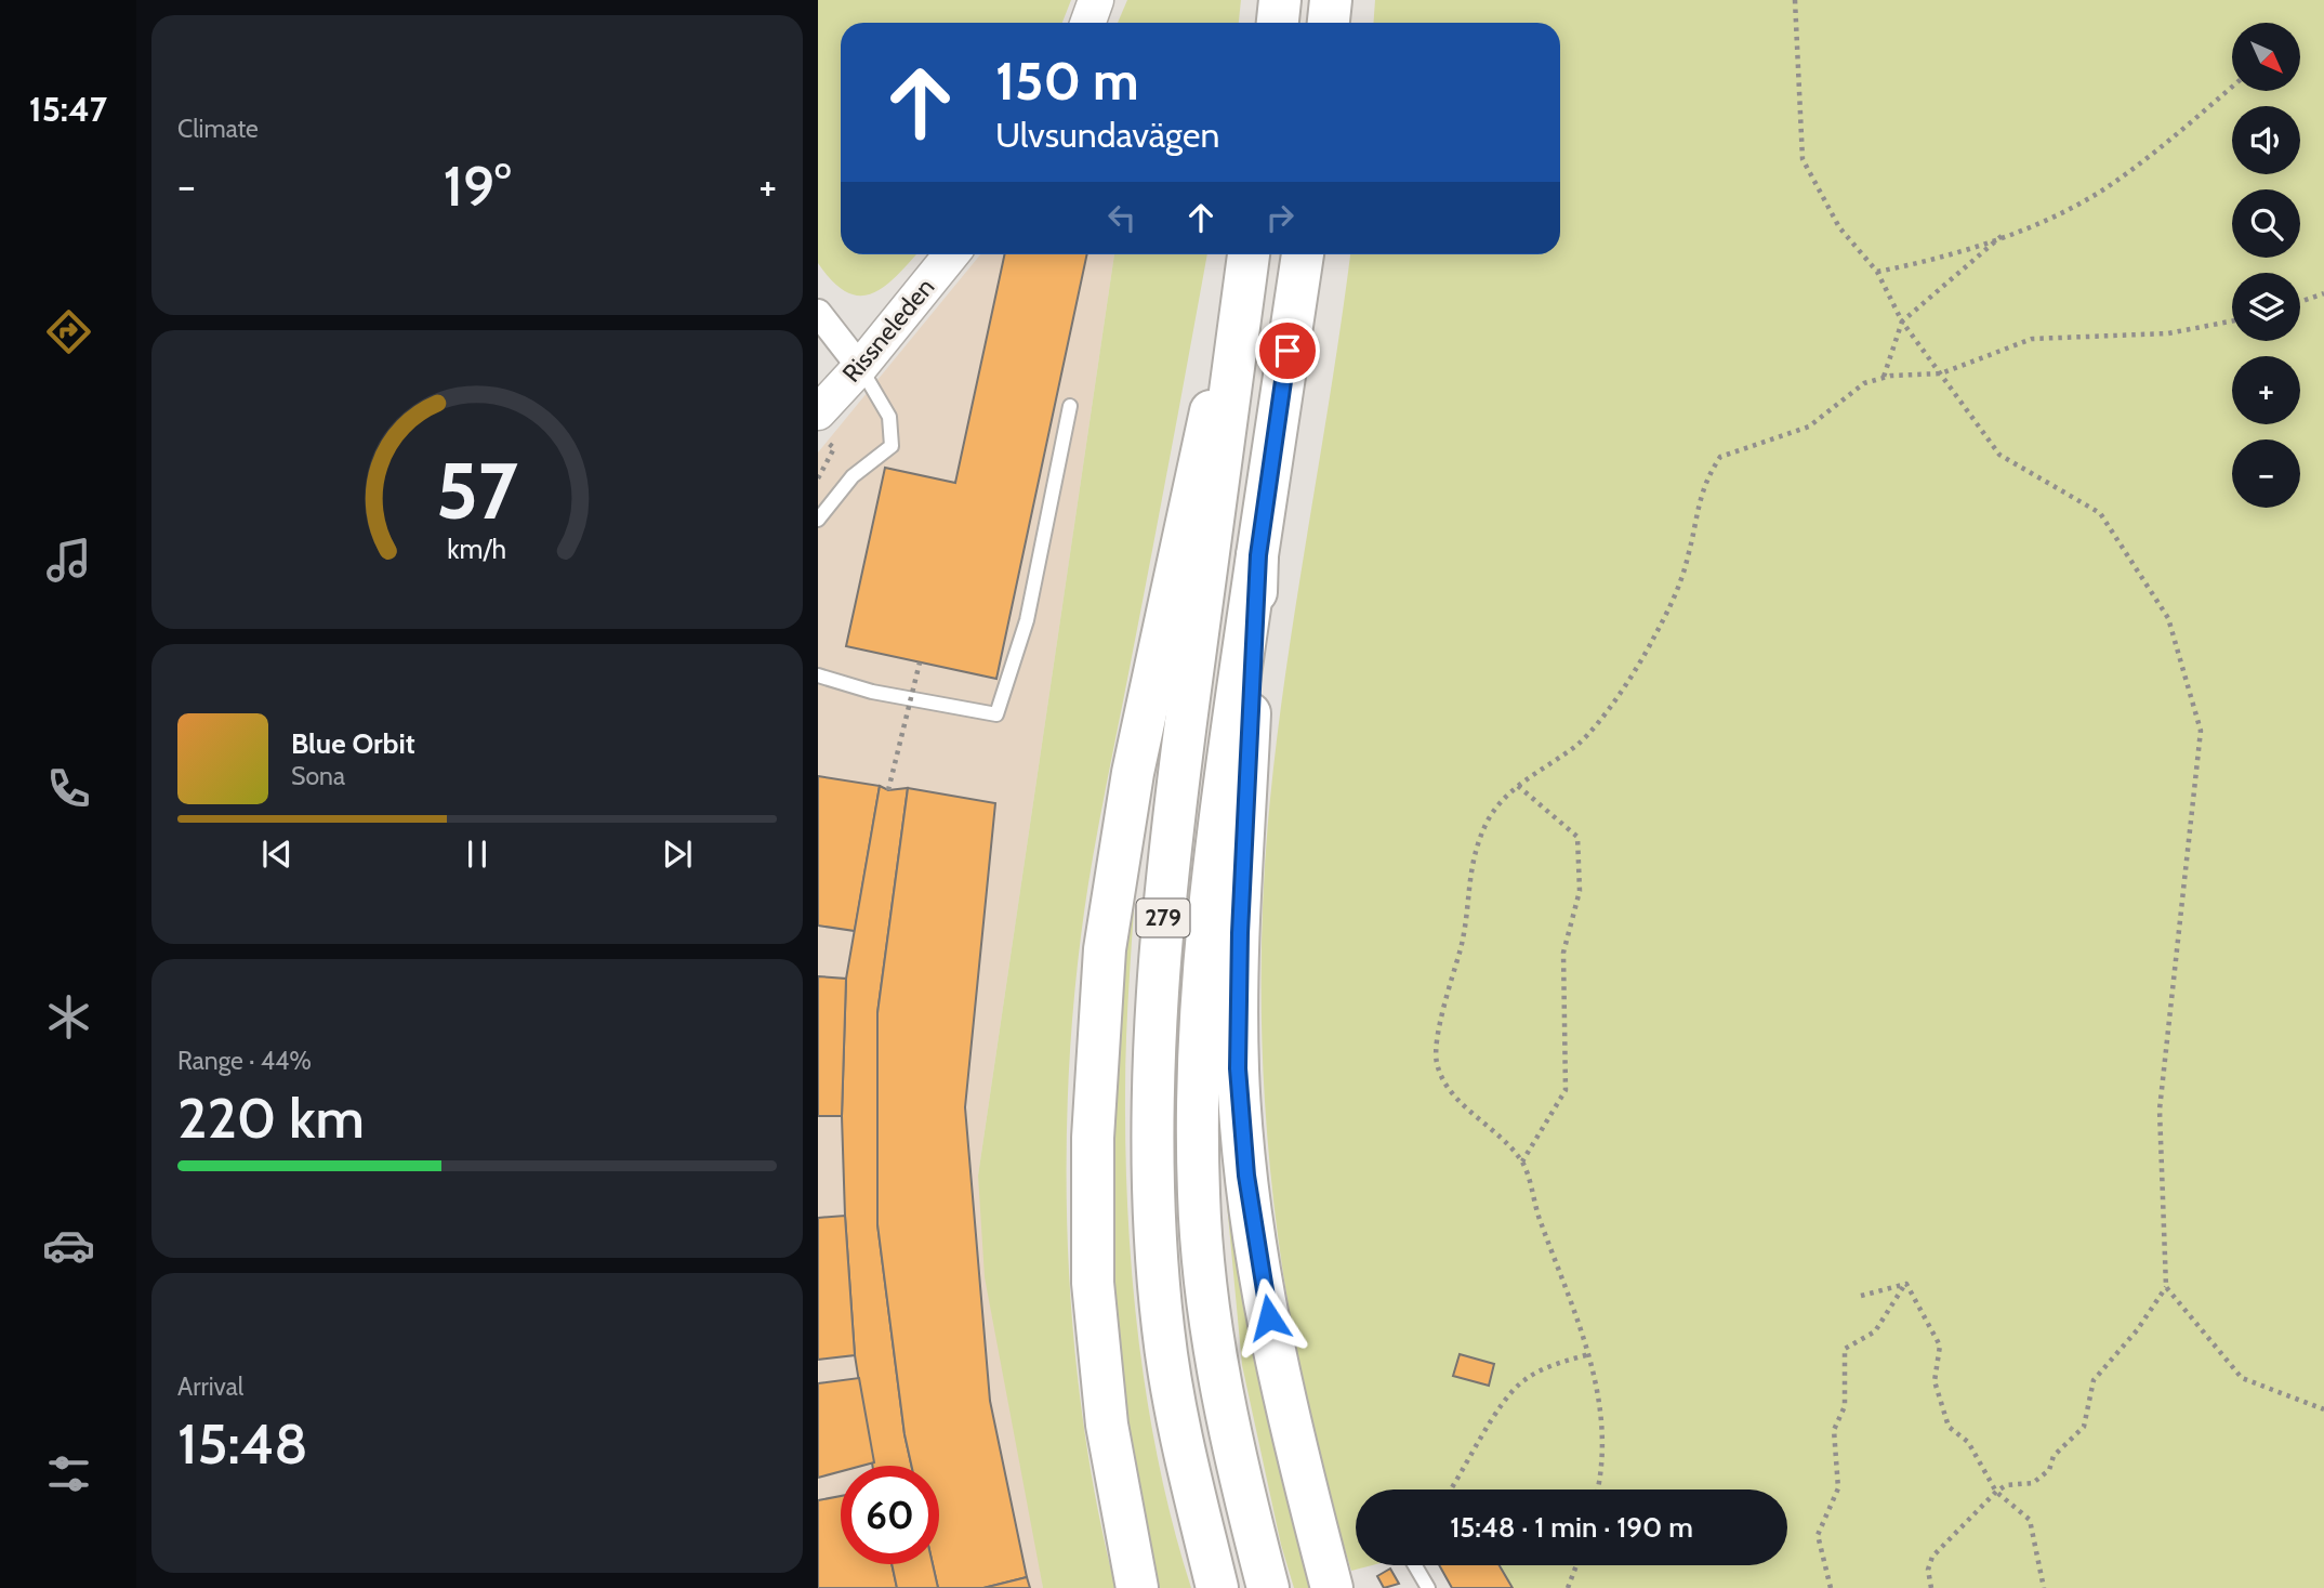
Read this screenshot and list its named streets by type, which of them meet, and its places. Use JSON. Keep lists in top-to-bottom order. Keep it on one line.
{"streets":{"main road":["279"],"street":["Rissneleden"]},"north":"bottom right","page":{"tabs":"15:47","tile":["Climate",["Range · 44%","220 km"],["Arrival","15:48"]],"map_buttons":["+","−"],"turn":["150 m","Ulvsundavägen"],"heat":["−","19°","+"],"song":["Blue Orbit","Sona"],"limit":"60","trip":"15:48 · 1 min · 190 m","gauge":["57","km/h"]}}
